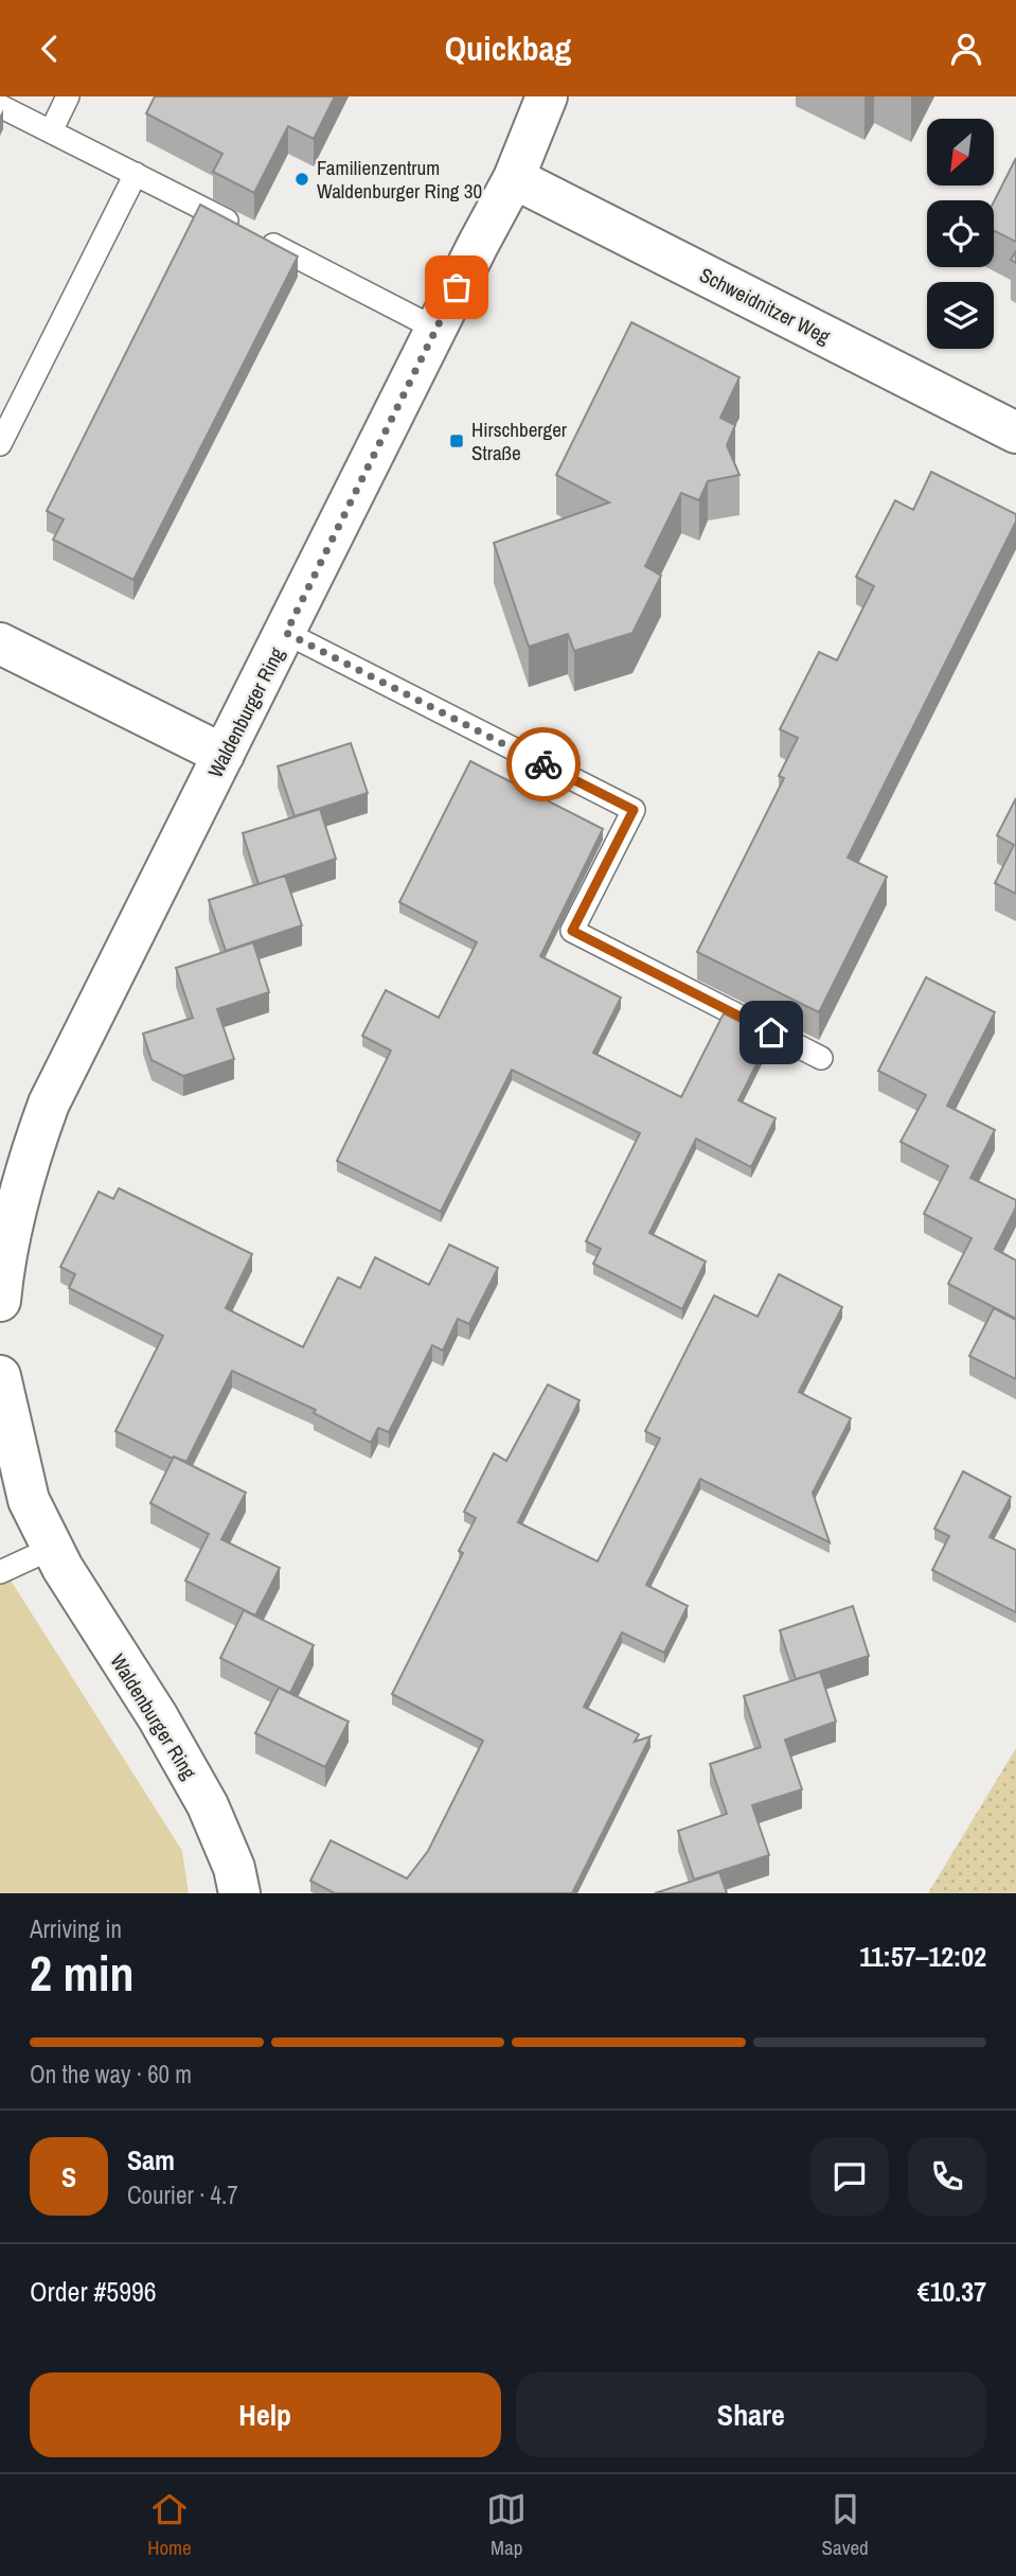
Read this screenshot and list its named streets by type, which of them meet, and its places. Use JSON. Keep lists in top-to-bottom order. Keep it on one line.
{"streets":{"street":["Schweidnitzer Weg","Waldenburger Ring"]},"crossings":[["Schweidnitzer Weg","Waldenburger Ring"]],"places":{"other":["Familienzentrum Waldenburger Ring 30"],"transit":["Hirschberger Straße"]},"north":"bottom left","page":{"header":"Quickbag","heading":["2 min","Arriving in","11:57–12:02"],"panel":["Sam","Courier · 4.7","Order #5996","€10.37"],"bar":"On the way · 60 m","round":"S","buttons":["Help","Share"],"tabs":["Home","Map","Saved"]}}
